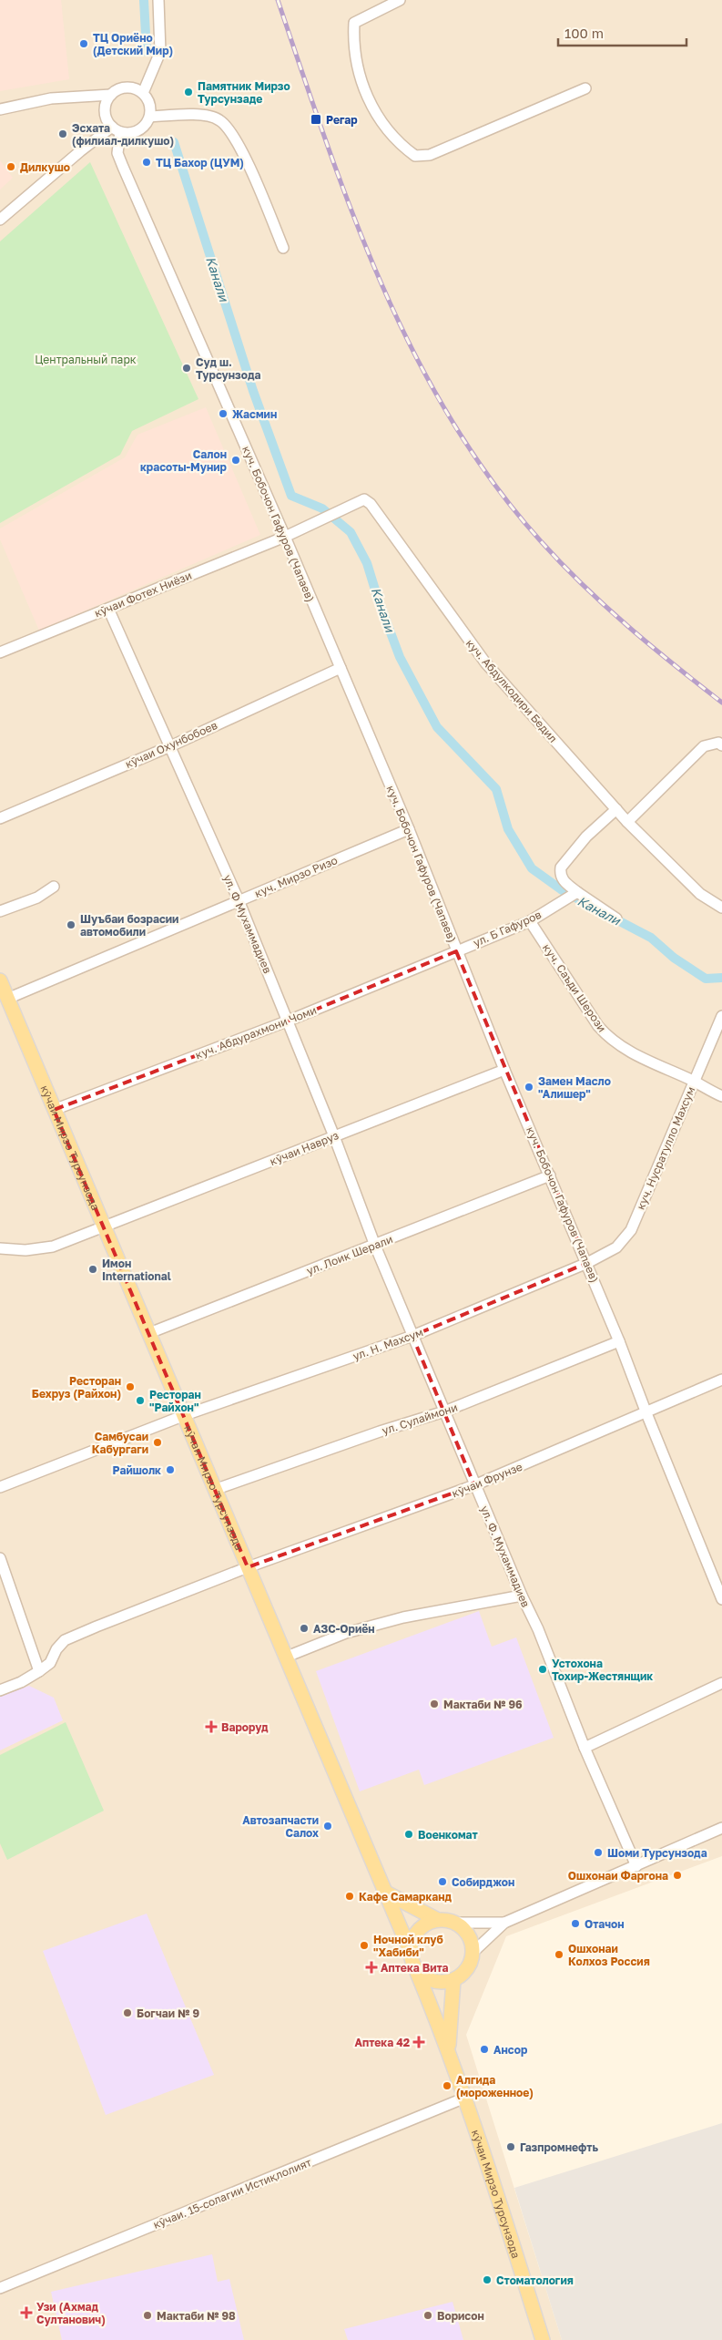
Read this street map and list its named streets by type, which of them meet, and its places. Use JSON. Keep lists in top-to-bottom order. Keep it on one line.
{"streets":{"main road":["кӯчаи Мирзо Турсунзода"],"street":["куч. Бобочон Гафуров (Чапаев)","кӯчаи Фотех Ниёзи","куч. Абдулкодири Бедил","кӯчаи Охунбобоев","куч. Мирзо Ризо","ул. Ф Мухаммадиев","ул. Б Гафуров","куч. Саъди Шерози","куч. Абдурахмони Чоми","кӯчаи Навруз","куч. Нусратулло Махсум","ул. Лоик Шерали","ул. Н. Махсум","ул. Сулаймони","кӯчаи Фрунзе","ул. Ф. Мухаммадиев","кӯчаи. 15-солагии Истиқлолият"]},"crossings":[["куч. Бобочон Гафуров (Чапаев)","кӯчаи Фотех Ниёзи"],["куч. Бобочон Гафуров (Чапаев)","куч. Абдулкодири Бедил"],["куч. Бобочон Гафуров (Чапаев)","кӯчаи Охунбобоев"],["куч. Бобочон Гафуров (Чапаев)","куч. Мирзо Ризо"],["куч. Бобочон Гафуров (Чапаев)","ул. Б Гафуров"],["куч. Бобочон Гафуров (Чапаев)","куч. Абдурахмони Чоми"],["куч. Бобочон Гафуров (Чапаев)","кӯчаи Навруз"],["куч. Бобочон Гафуров (Чапаев)","куч. Нусратулло Махсум"],["куч. Бобочон Гафуров (Чапаев)","ул. Лоик Шерали"],["куч. Бобочон Гафуров (Чапаев)","ул. Н. Махсум"],["куч. Бобочон Гафуров (Чапаев)","ул. Сулаймони"],["куч. Бобочон Гафуров (Чапаев)","кӯчаи Фрунзе"],["кӯчаи Фотех Ниёзи","куч. Абдулкодири Бедил"],["кӯчаи Фотех Ниёзи","ул. Ф Мухаммадиев"],["кӯчаи Охунбобоев","ул. Ф Мухаммадиев"],["куч. Мирзо Ризо","ул. Ф Мухаммадиев"],["куч. Мирзо Ризо","кӯчаи Мирзо Турсунзода"],["ул. Ф Мухаммадиев","куч. Абдурахмони Чоми"],["ул. Ф Мухаммадиев","кӯчаи Навруз"],["ул. Ф Мухаммадиев","ул. Лоик Шерали"],["ул. Ф Мухаммадиев","ул. Ф. Мухаммадиев"],["ул. Б Гафуров","куч. Саъди Шерози"],["ул. Б Гафуров","куч. Абдурахмони Чоми"],["куч. Саъди Шерози","куч. Нусратулло Махсум"],["куч. Абдурахмони Чоми","кӯчаи Мирзо Турсунзода"],["кӯчаи Мирзо Турсунзода","кӯчаи Навруз"],["кӯчаи Мирзо Турсунзода","ул. Лоик Шерали"],["кӯчаи Мирзо Турсунзода","ул. Н. Махсум"],["кӯчаи Мирзо Турсунзода","ул. Сулаймони"],["кӯчаи Мирзо Турсунзода","кӯчаи Фрунзе"],["кӯчаи Мирзо Турсунзода","кӯчаи. 15-солагии Истиқлолият"],["куч. Нусратулло Махсум","ул. Н. Махсум"],["ул. Лоик Шерали","ул. Ф. Мухаммадиев"],["ул. Н. Махсум","ул. Ф. Мухаммадиев"],["ул. Сулаймони","ул. Ф. Мухаммадиев"],["кӯчаи Фрунзе","ул. Ф. Мухаммадиев"]],"water":["Канали"],"parks":["Центральный парк"],"places":{"other":["ТЦ Ориёно (Детский Мир)","Памятник Мирзо Турсунзаде","Эсхата (филиал-дилкушо)","ТЦ Бахор (ЦУМ)","Дилкушо","Суд ш. Турсунзода","Жасмин","Салон красоты-Мунир","Шуъбаи бозрасии автомобили","Замен Масло \"Алишер\"","Имон International","Ресторан Бехруз (Райхон)","Ресторан \"Райхон\"","Самбусаи Кабургаги","Райшолк","АЗС-Ориён","Устохона Тохир-Жестянщик","Мактаби № 96","Автозапчасти Салох","Военкомат","Шоми Турсунзода","Ошхонаи Фаргона","Собирджон","Кафе Самарканд","Отачон","Ночной клуб \"Хабиби\"","Ошхонаи Колхоз Россия","Богчаи № 9","Ансор","Алгида (мороженное)","Газпромнефть","Стоматология","Мактаби № 98","Ворисон"],"transit":["Регар"],"health":["Вароруд","Аптека Вита","Аптека 42","Узи (Ахмад Султанович)"]},"scale_bar":"100 m"}
